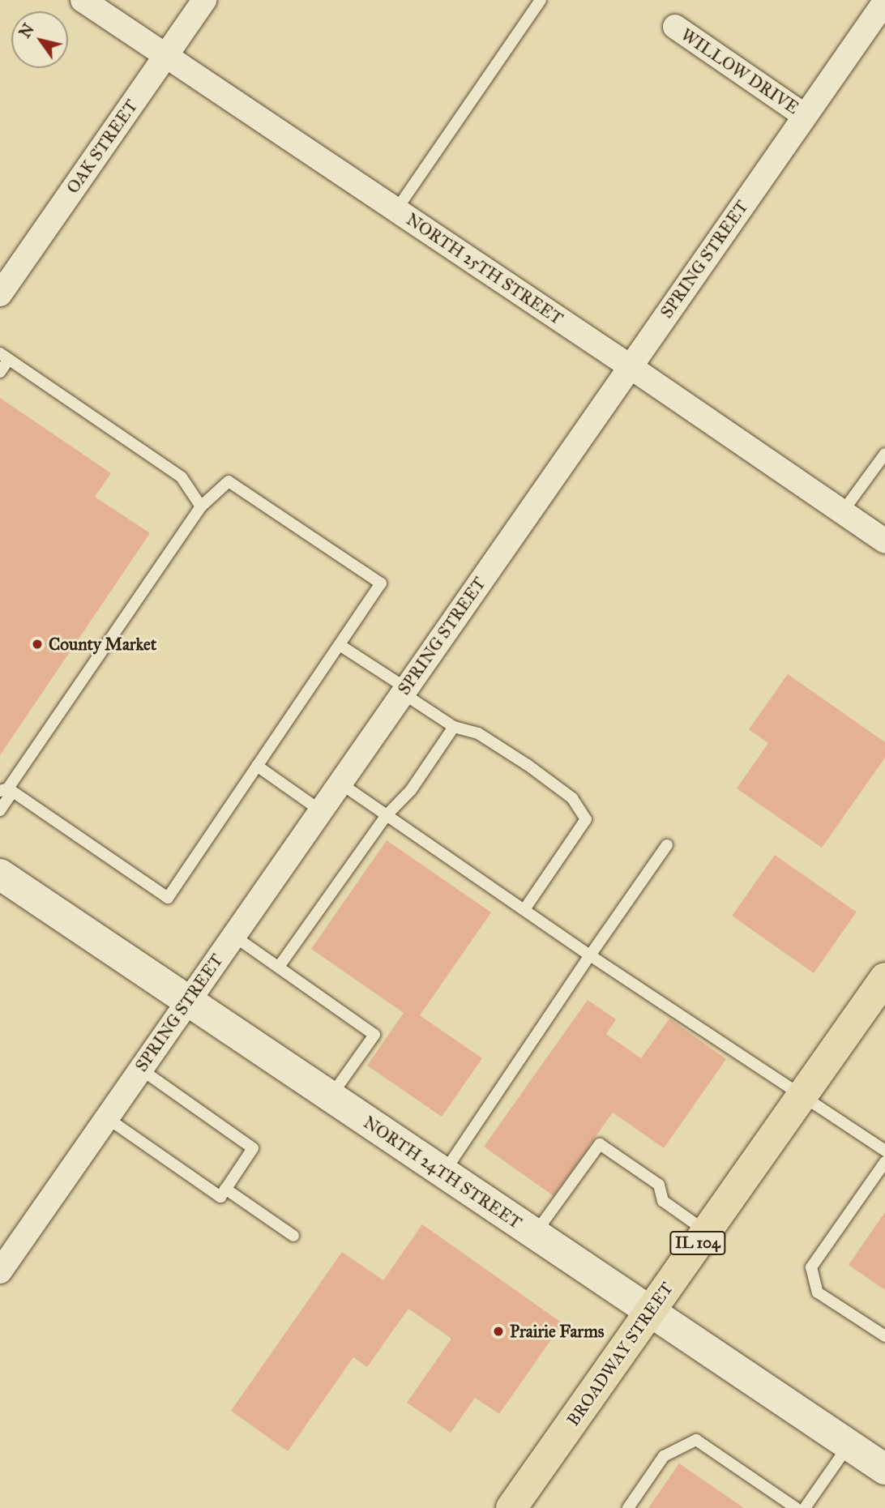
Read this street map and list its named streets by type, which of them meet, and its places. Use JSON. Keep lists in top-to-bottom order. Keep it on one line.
{"streets":{"main road":["NORTH 24TH STREET","IL 104","BROADWAY STREET"],"street":["WILLOW DRIVE","OAK STREET","SPRING STREET","NORTH 25TH STREET"]},"crossings":[["WILLOW DRIVE","SPRING STREET"],["OAK STREET","NORTH 25TH STREET"],["SPRING STREET","NORTH 25TH STREET"],["SPRING STREET","NORTH 24TH STREET"],["NORTH 24TH STREET","BROADWAY STREET"]],"places":["County Market","Prairie Farms"],"north":"top left"}
